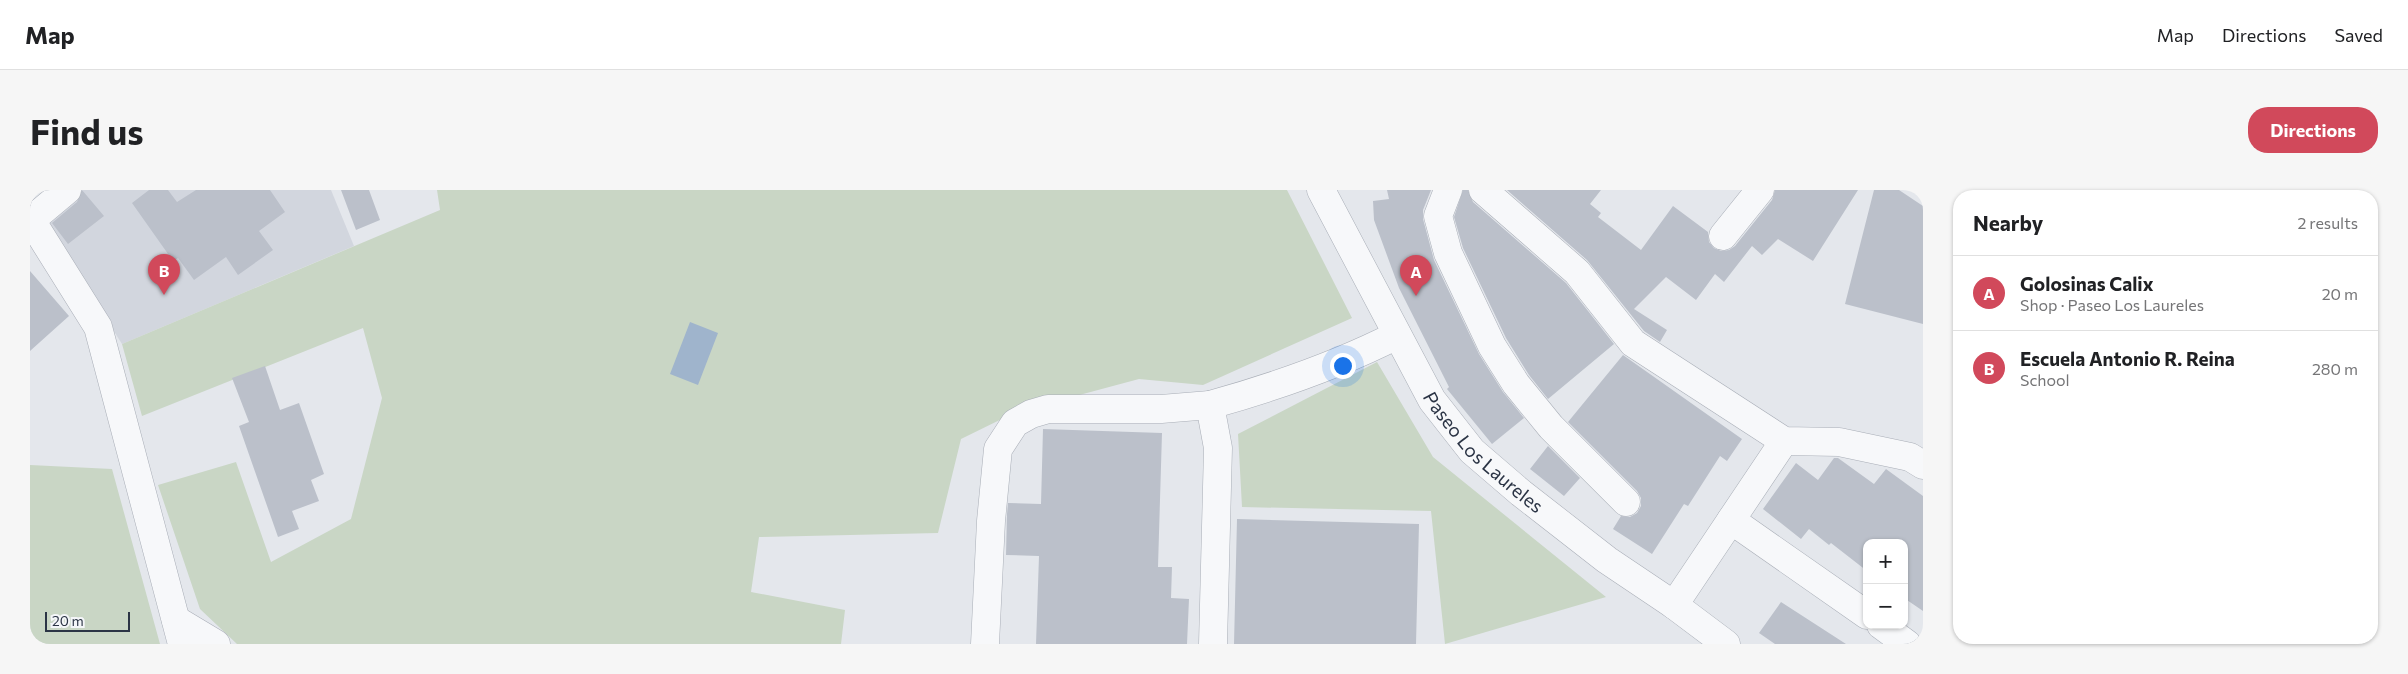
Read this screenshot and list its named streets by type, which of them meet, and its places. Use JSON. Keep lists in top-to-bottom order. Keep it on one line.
{"streets":{"street":["Paseo Los Laureles"]},"scale_bar":"20 m","page":{"header":"Map","nav":["Map","Directions","Saved"],"buttons":"Directions","title":"Find us","heading":["Nearby","2 results"],"pins":["B","A"],"list":[{"mark":"A","name":"Golosinas Calix","note":"Shop · Paseo Los Laureles","value":"20 m"},{"mark":"B","name":"Escuela Antonio R. Reina","note":"School","value":"280 m"}],"map_buttons":["+","−"],"scale":"20 m"}}
